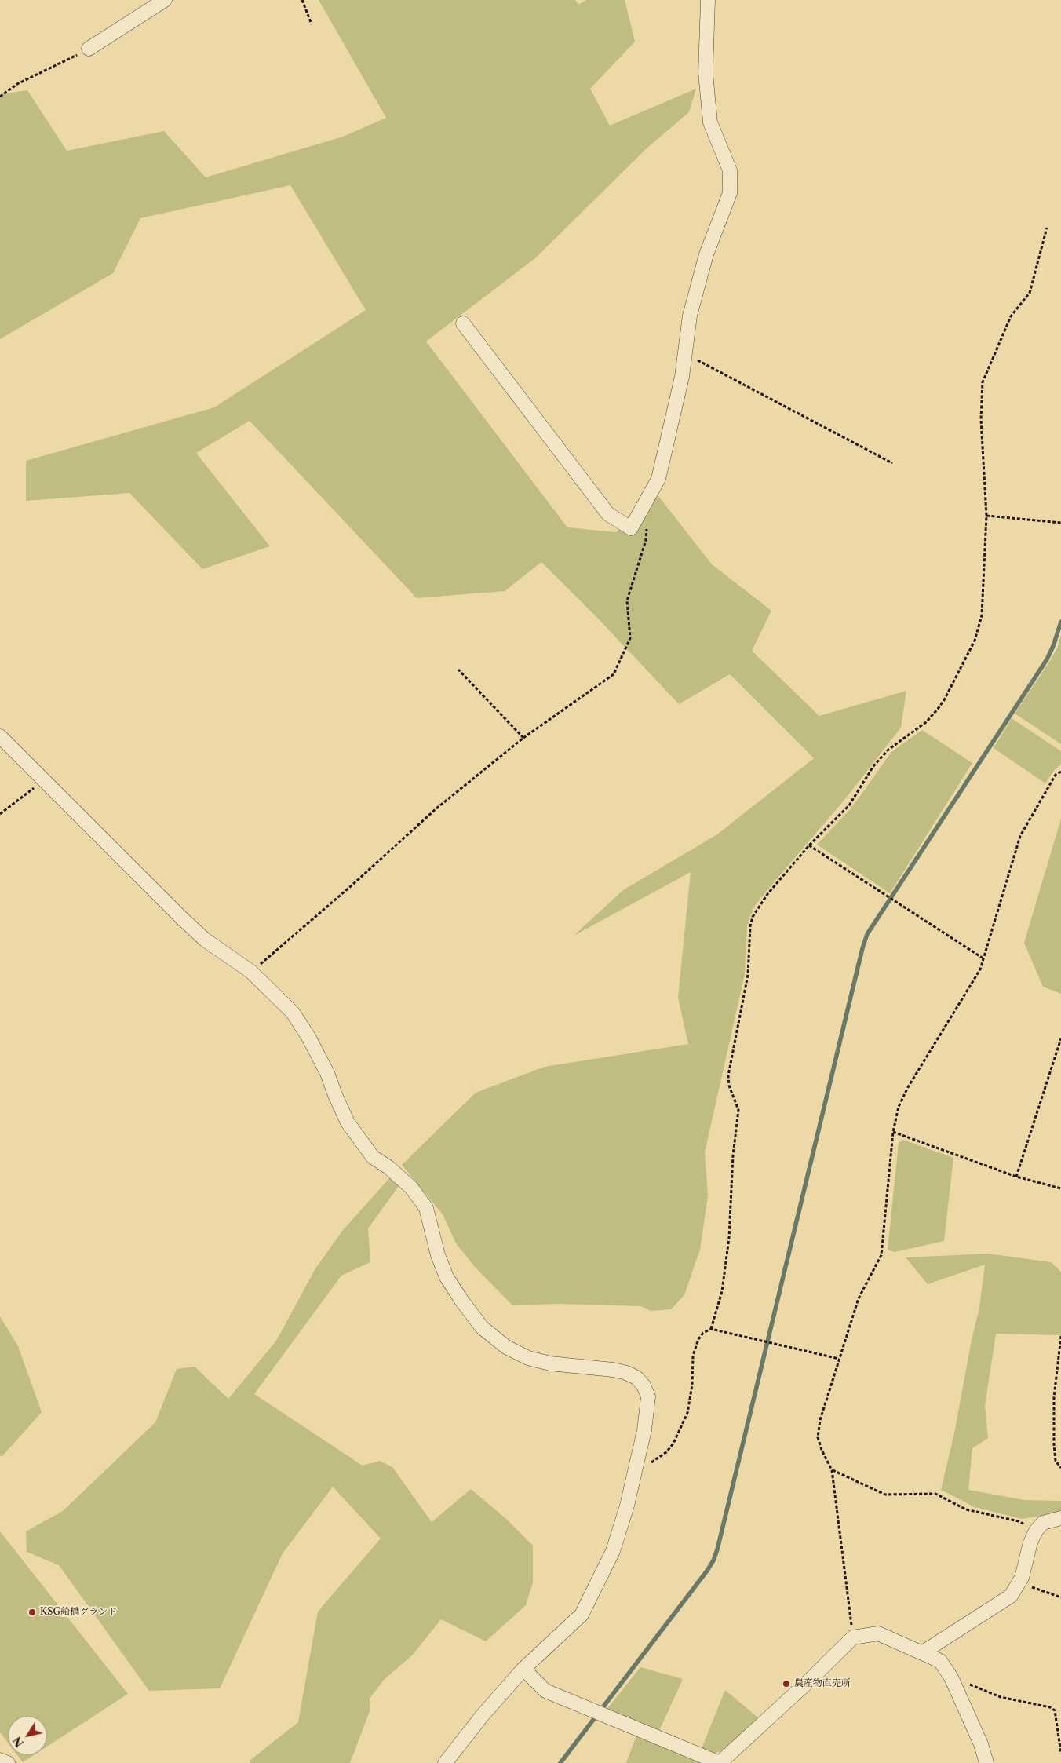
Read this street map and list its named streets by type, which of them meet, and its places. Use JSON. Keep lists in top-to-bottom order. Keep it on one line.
{"places":["KSG船橋グランド","農産物直売所"],"north":"bottom left"}
